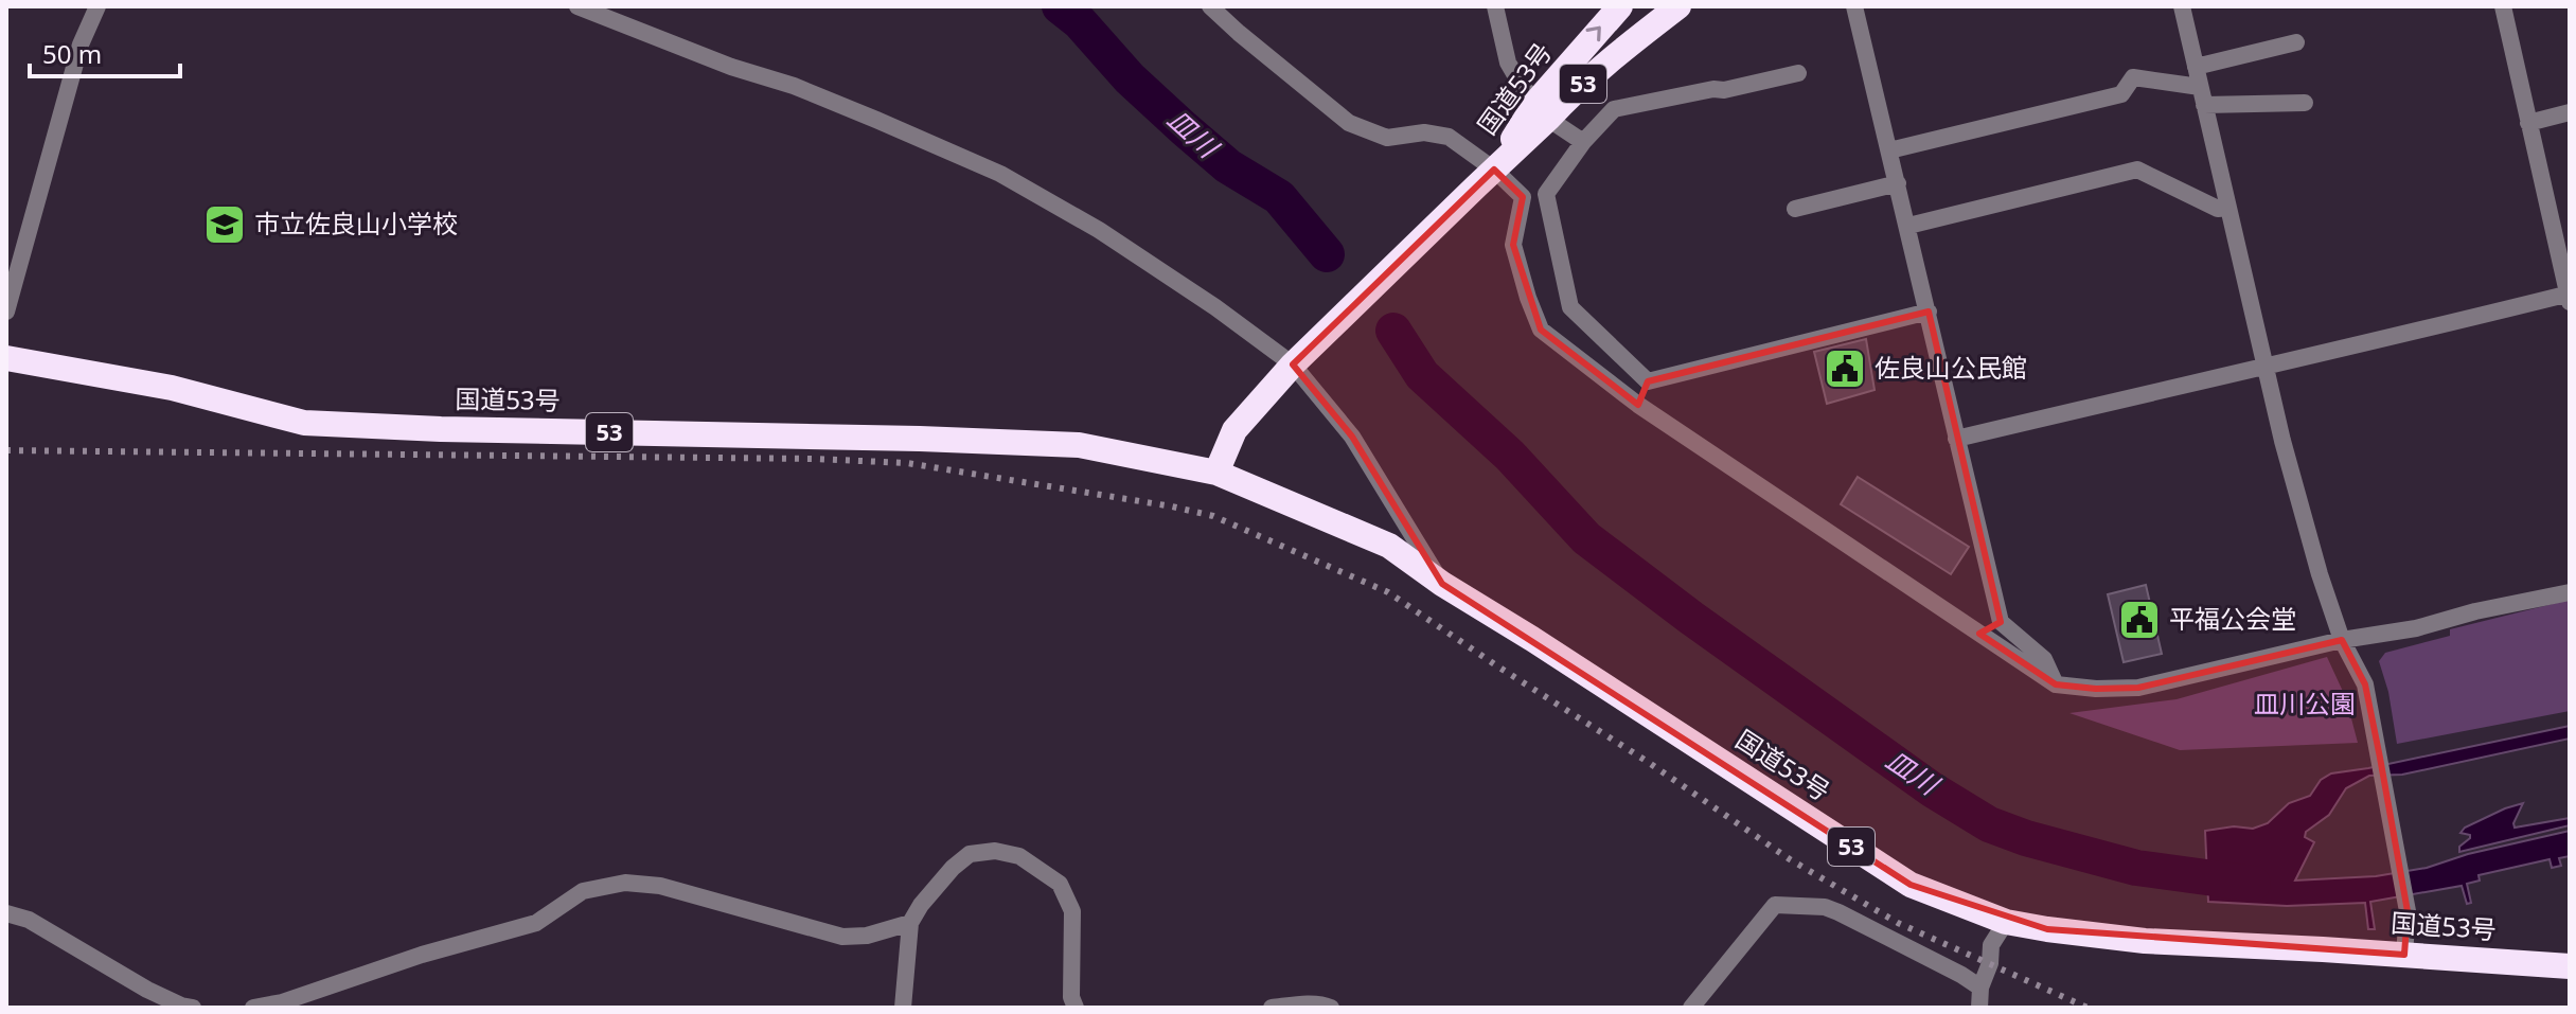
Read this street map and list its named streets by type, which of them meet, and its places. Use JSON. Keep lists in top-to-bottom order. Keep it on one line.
{"streets":{"highway":["53","国道53号"]},"water":["皿川"],"parks":["皿川公園"],"places":{"school or university":["市立佐良山小学校"],"public building":["佐良山公民館","平福公会堂"]},"scale_bar":"50 m"}
